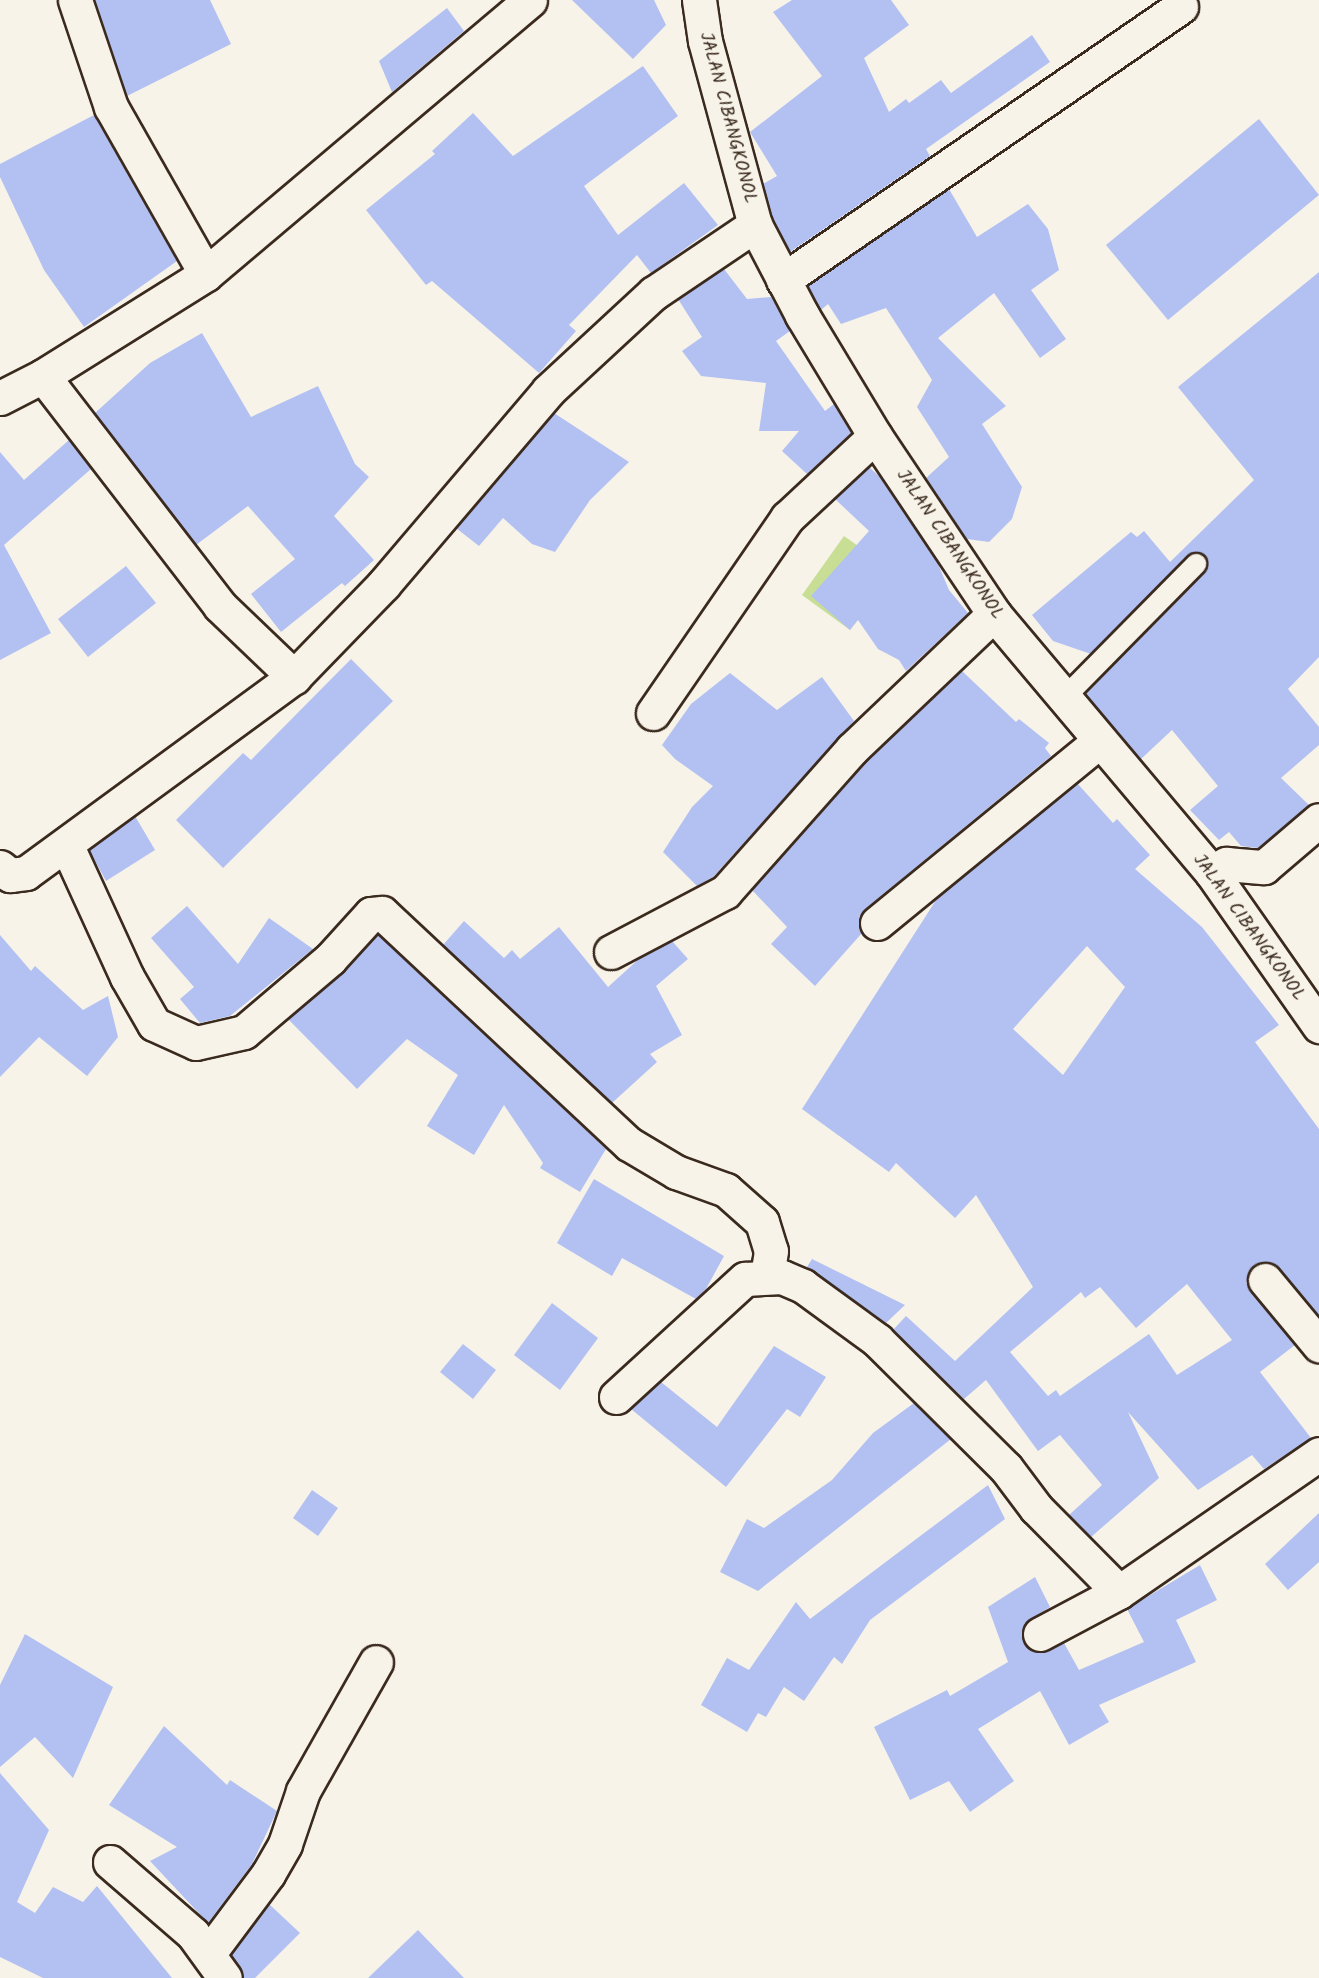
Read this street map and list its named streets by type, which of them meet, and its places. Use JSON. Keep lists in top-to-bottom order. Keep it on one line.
{"streets":{"street":["JALAN CIBANGKONOL"]}}
